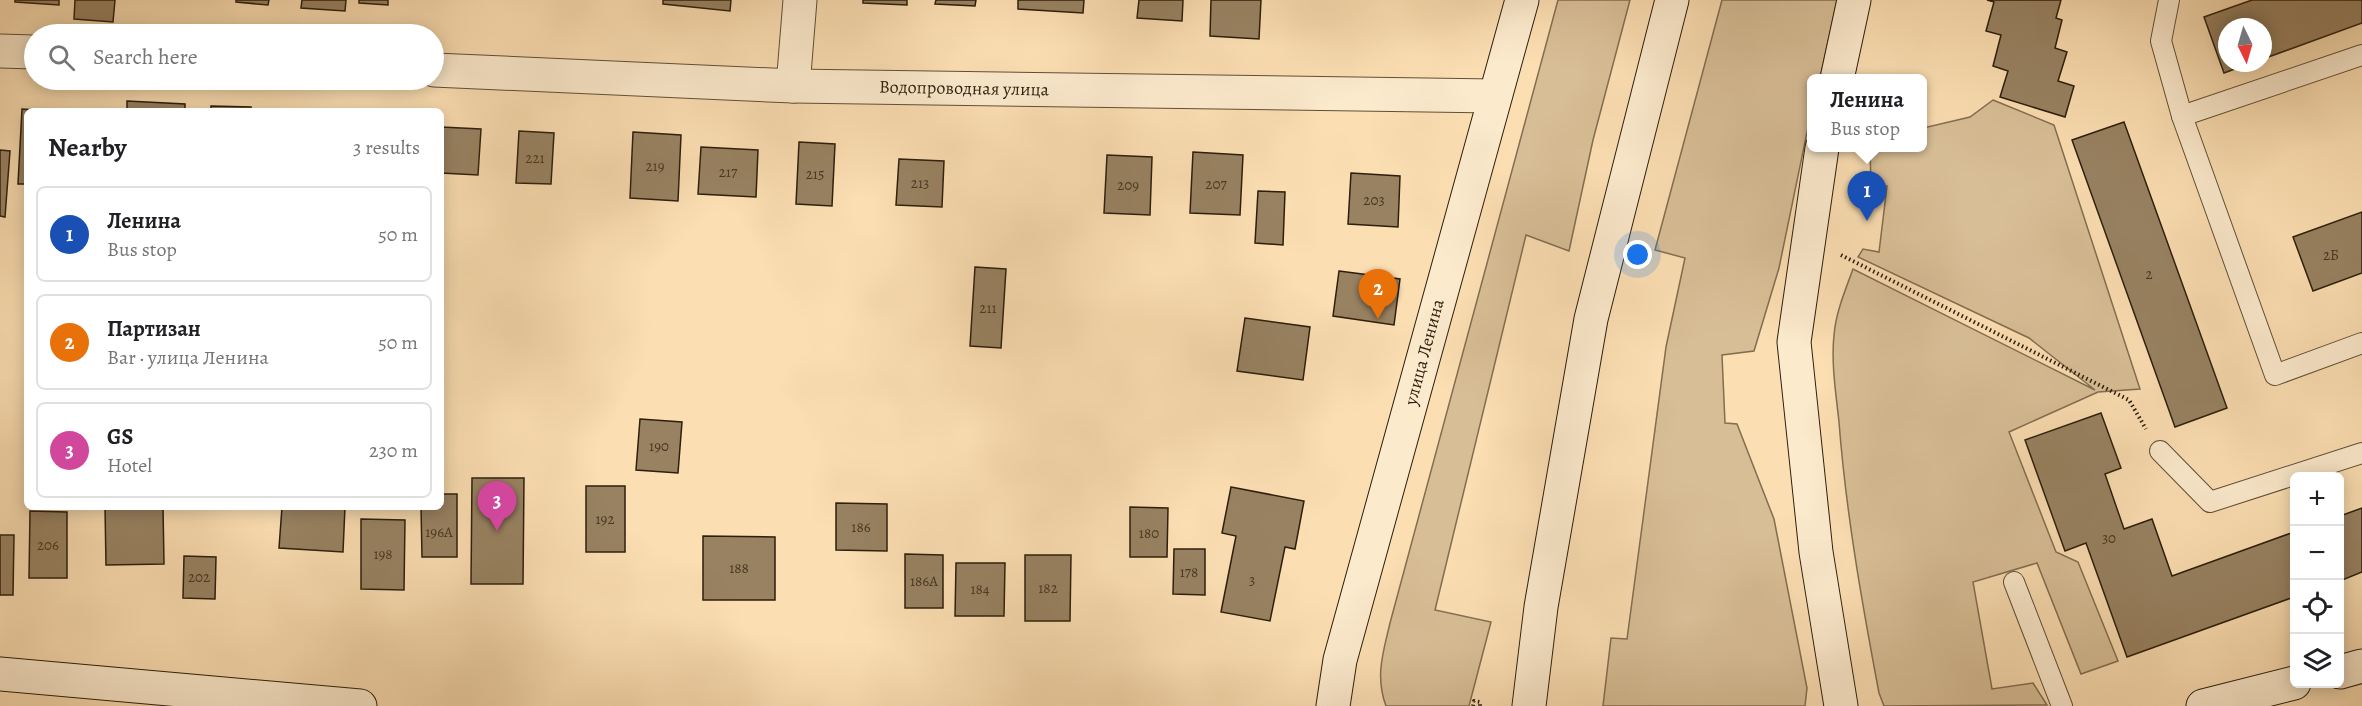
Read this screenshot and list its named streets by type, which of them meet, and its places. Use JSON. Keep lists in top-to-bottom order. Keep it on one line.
{"streets":{"main road":["Водопроводная улица","улица Ленина"]},"crossings":[["Водопроводная улица","улица Ленина"]],"house_numbers":["221","219","217","215","213","207","209","203","2Б","2","211","190","192","186","196А","180","30","206","198","188","178","202","3","186А","182","184"],"north":"bottom","page":{"search":"Search here","popup":["Ленина","Bus stop"],"heading":["Nearby","3 results"],"pins":["1","2","3"],"list":[{"mark":"1","name":"Ленина","note":"Bus stop","value":"50 m"},{"mark":"2","name":"Партизан","note":"Bar · улица Ленина","value":"50 m"},{"mark":"3","name":"GS","note":"Hotel","value":"230 m"}],"map_buttons":["+","−"]}}
